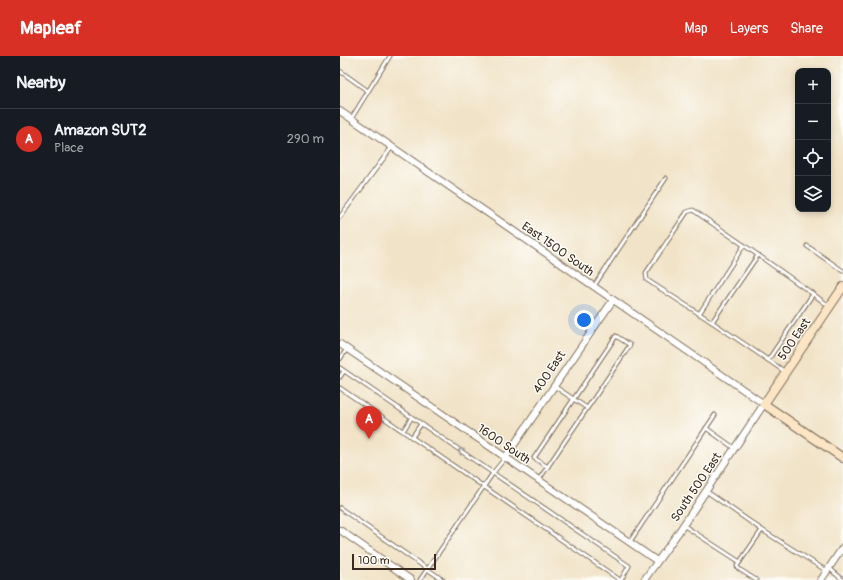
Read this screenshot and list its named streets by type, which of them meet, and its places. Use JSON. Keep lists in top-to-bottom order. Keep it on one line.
{"streets":{"street":["East 1500 South","500 East","400 East","1600 South","South 500 East"]},"crossings":[["East 1500 South","500 East"],["East 1500 South","400 East"],["East 1500 South","South 500 East"],["500 East","South 500 East"],["400 East","1600 South"],["1600 South","South 500 East"]],"scale_bar":"100 m","page":{"header":"Mapleaf","nav":["Map","Layers","Share"],"heading":"Nearby","map_buttons":["+","−"],"list":[{"mark":"A","name":"Amazon SUT2","note":"Place","value":"290 m"}],"pins":"A","scale":"100 m"}}
